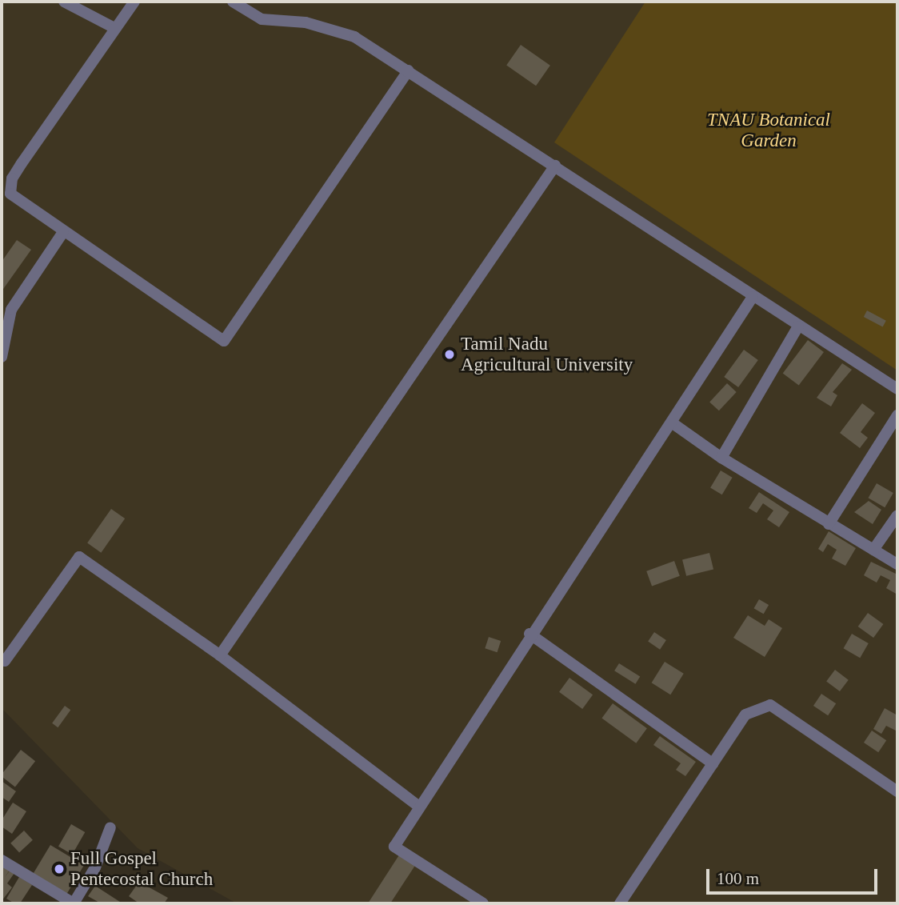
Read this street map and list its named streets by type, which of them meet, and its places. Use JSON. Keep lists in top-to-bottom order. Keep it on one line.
{"parks":["TNAU Botanical Garden"],"places":["Tamil Nadu Agricultural University","Full Gospel Pentecostal Church"],"scale_bar":"100 m"}
